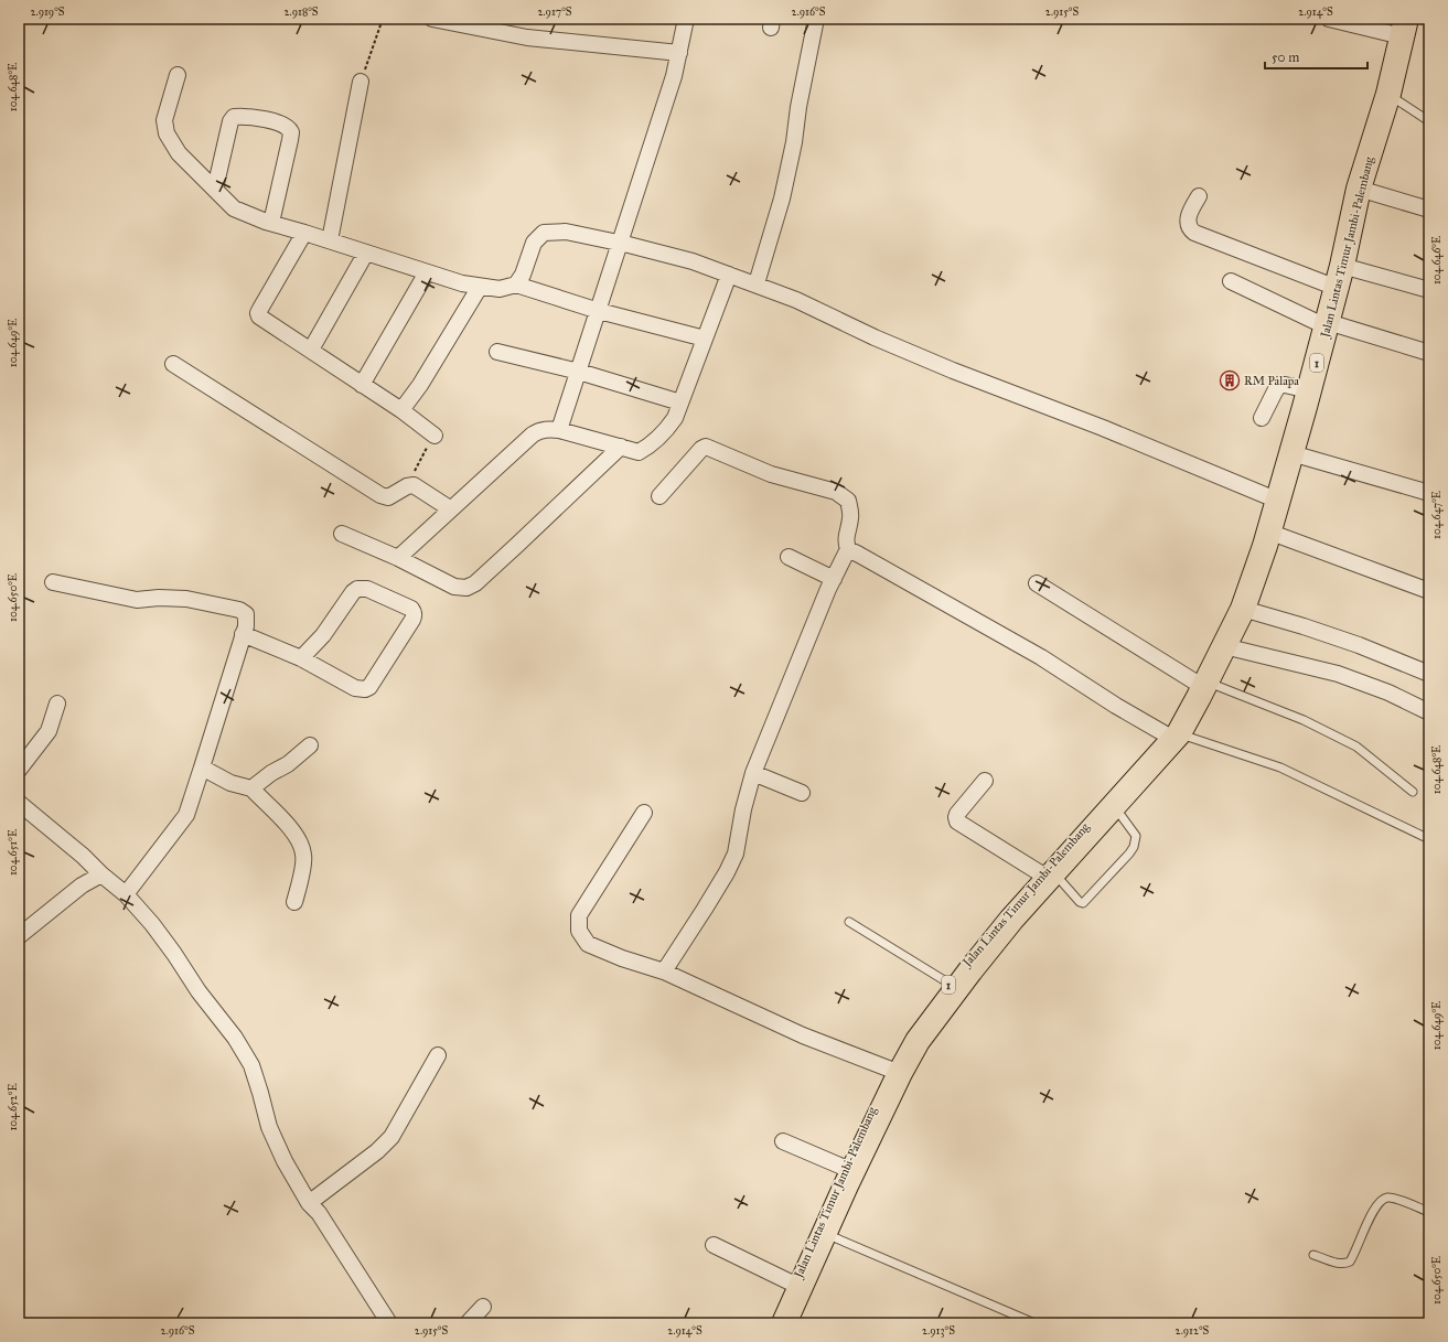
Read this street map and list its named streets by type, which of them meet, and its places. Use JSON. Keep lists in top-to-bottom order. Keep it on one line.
{"streets":{"highway":["Jalan Lintas Timur Jambi-Palembang","1"]},"places":{"building":["RM Palapa"]},"scale_bar":"50 m","coordinates":["2.919°S","2.918°S","2.917°S","2.916°S","2.915°S","2.914°S","104.648°E","104.646°E","104.649°E","104.647°E","104.650°E","104.651°E","104.652°E","2.913°S","2.912°S"]}
